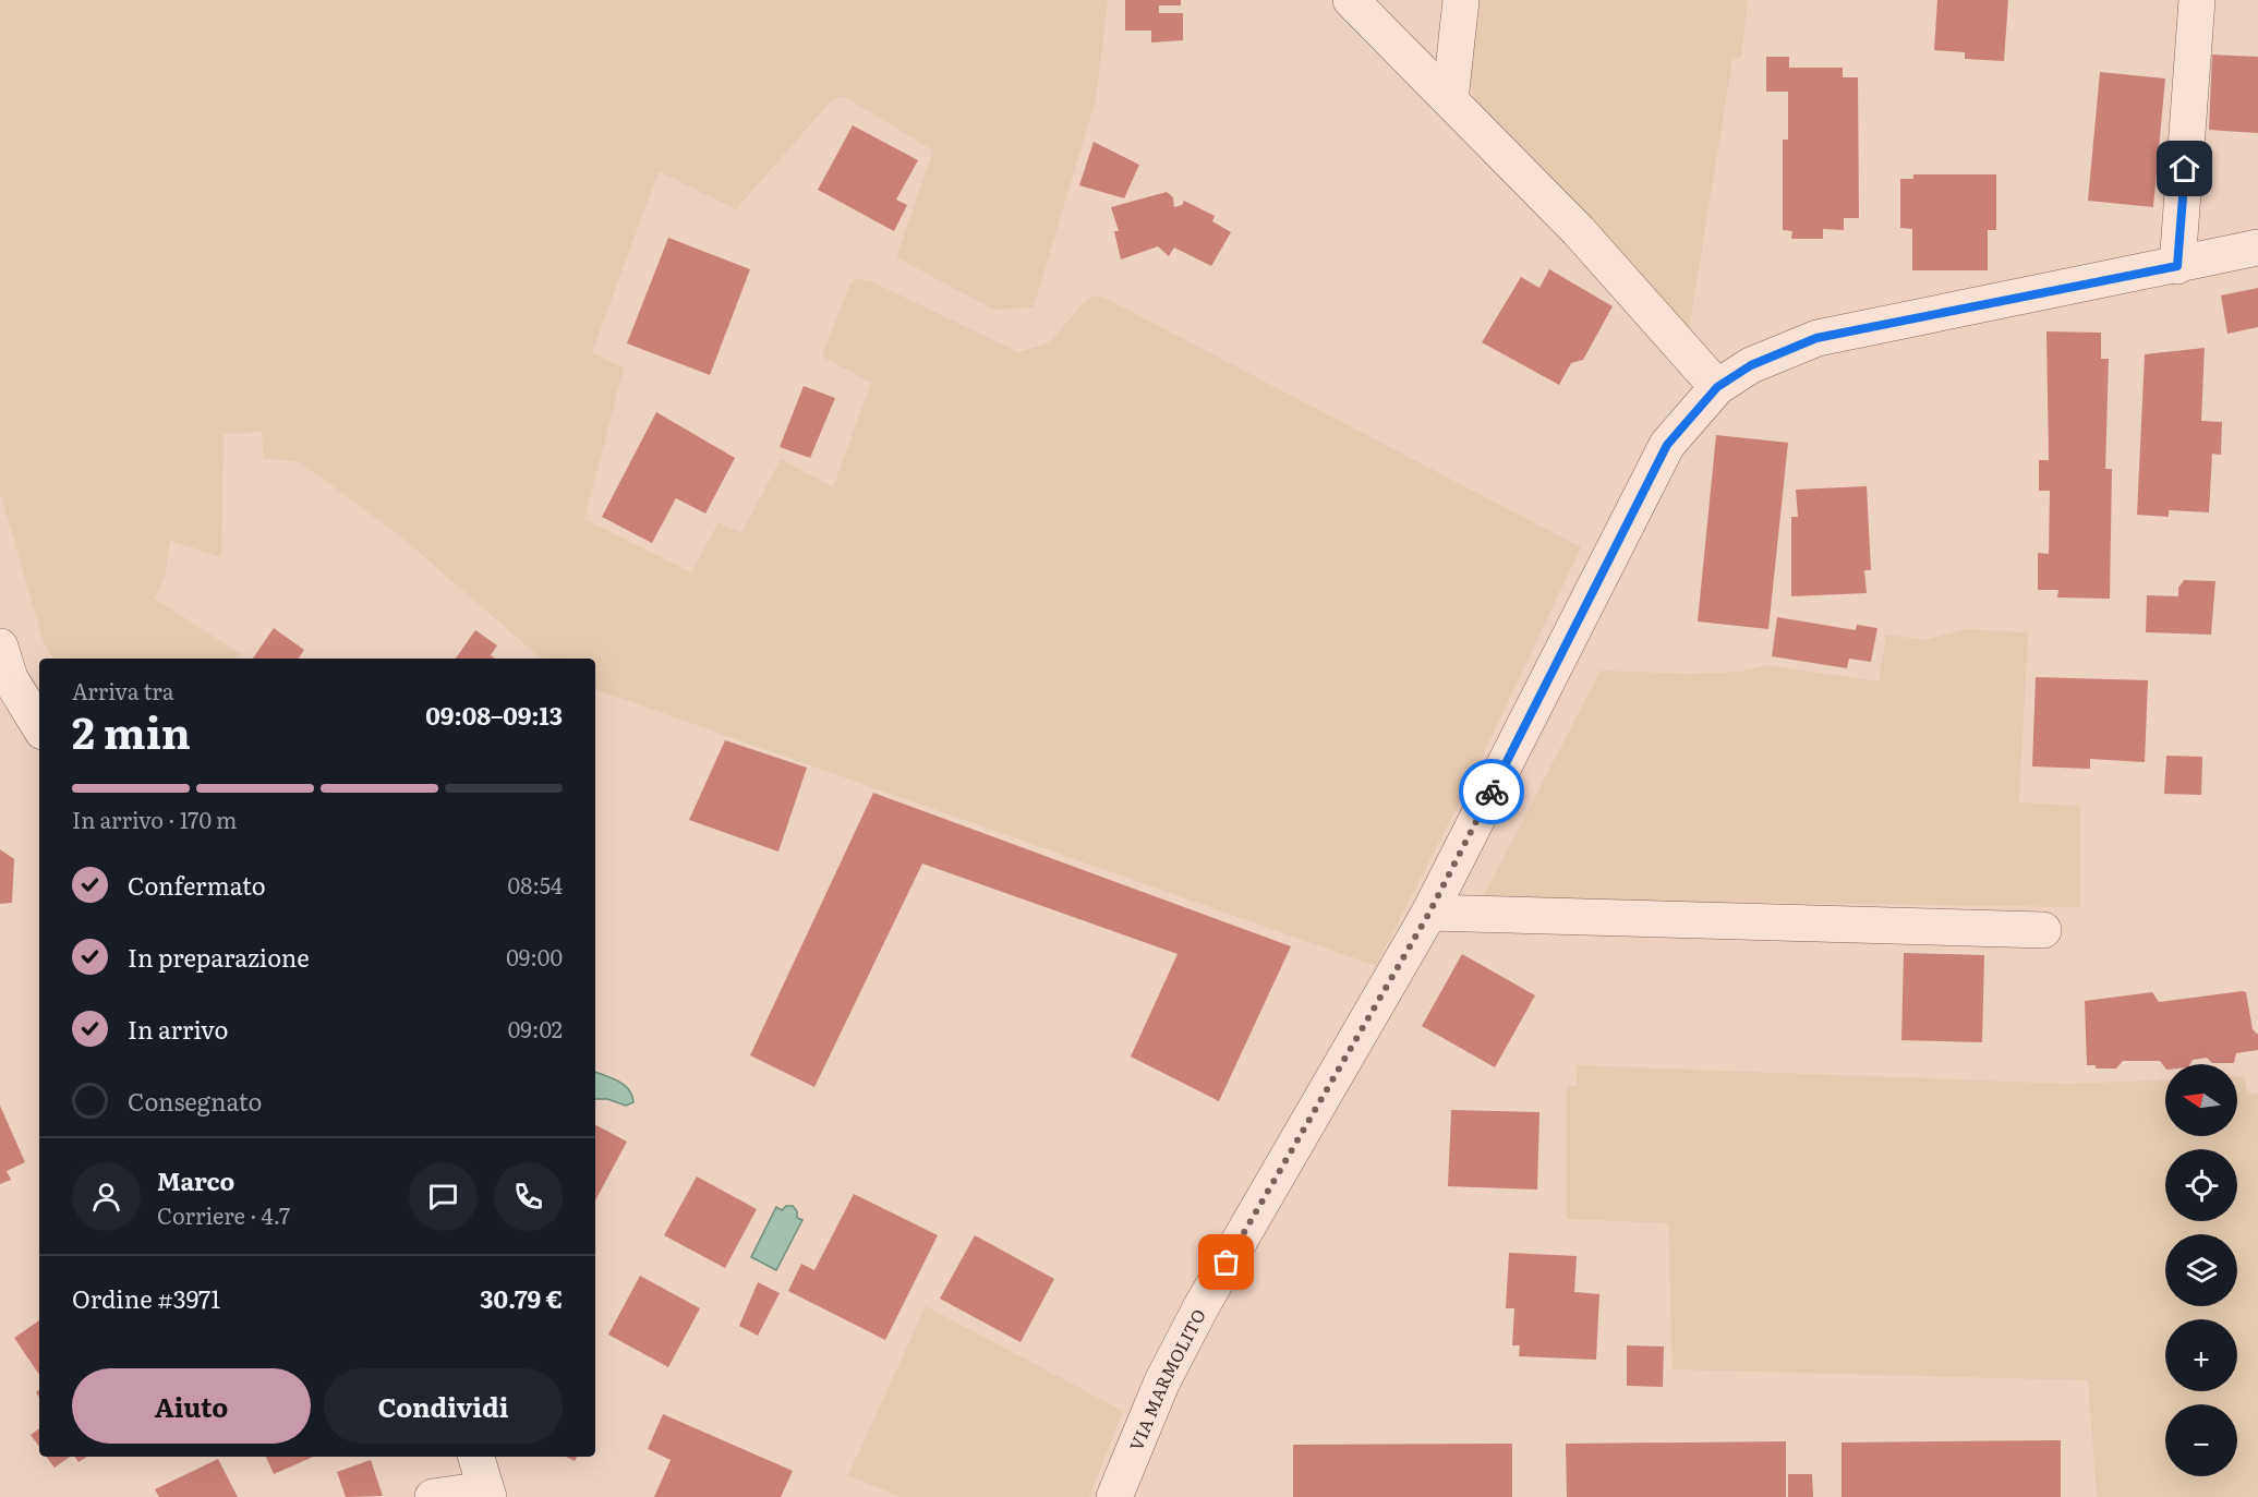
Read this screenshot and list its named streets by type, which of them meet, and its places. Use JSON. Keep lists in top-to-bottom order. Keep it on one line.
{"streets":{"street":["VIA MARMOLITO"]},"north":"left","page":{"heading":["2 min","Arriva tra","09:08–09:13"],"panel":["Marco","Corriere · 4.7","Ordine #3971","30.79 €"],"bar":"In arrivo · 170 m","list":[["Confermato","08:54"],["In preparazione","09:00"],["In arrivo","09:02"],"Consegnato"],"map_buttons":["+","−"],"buttons":["Aiuto","Condividi"]}}
